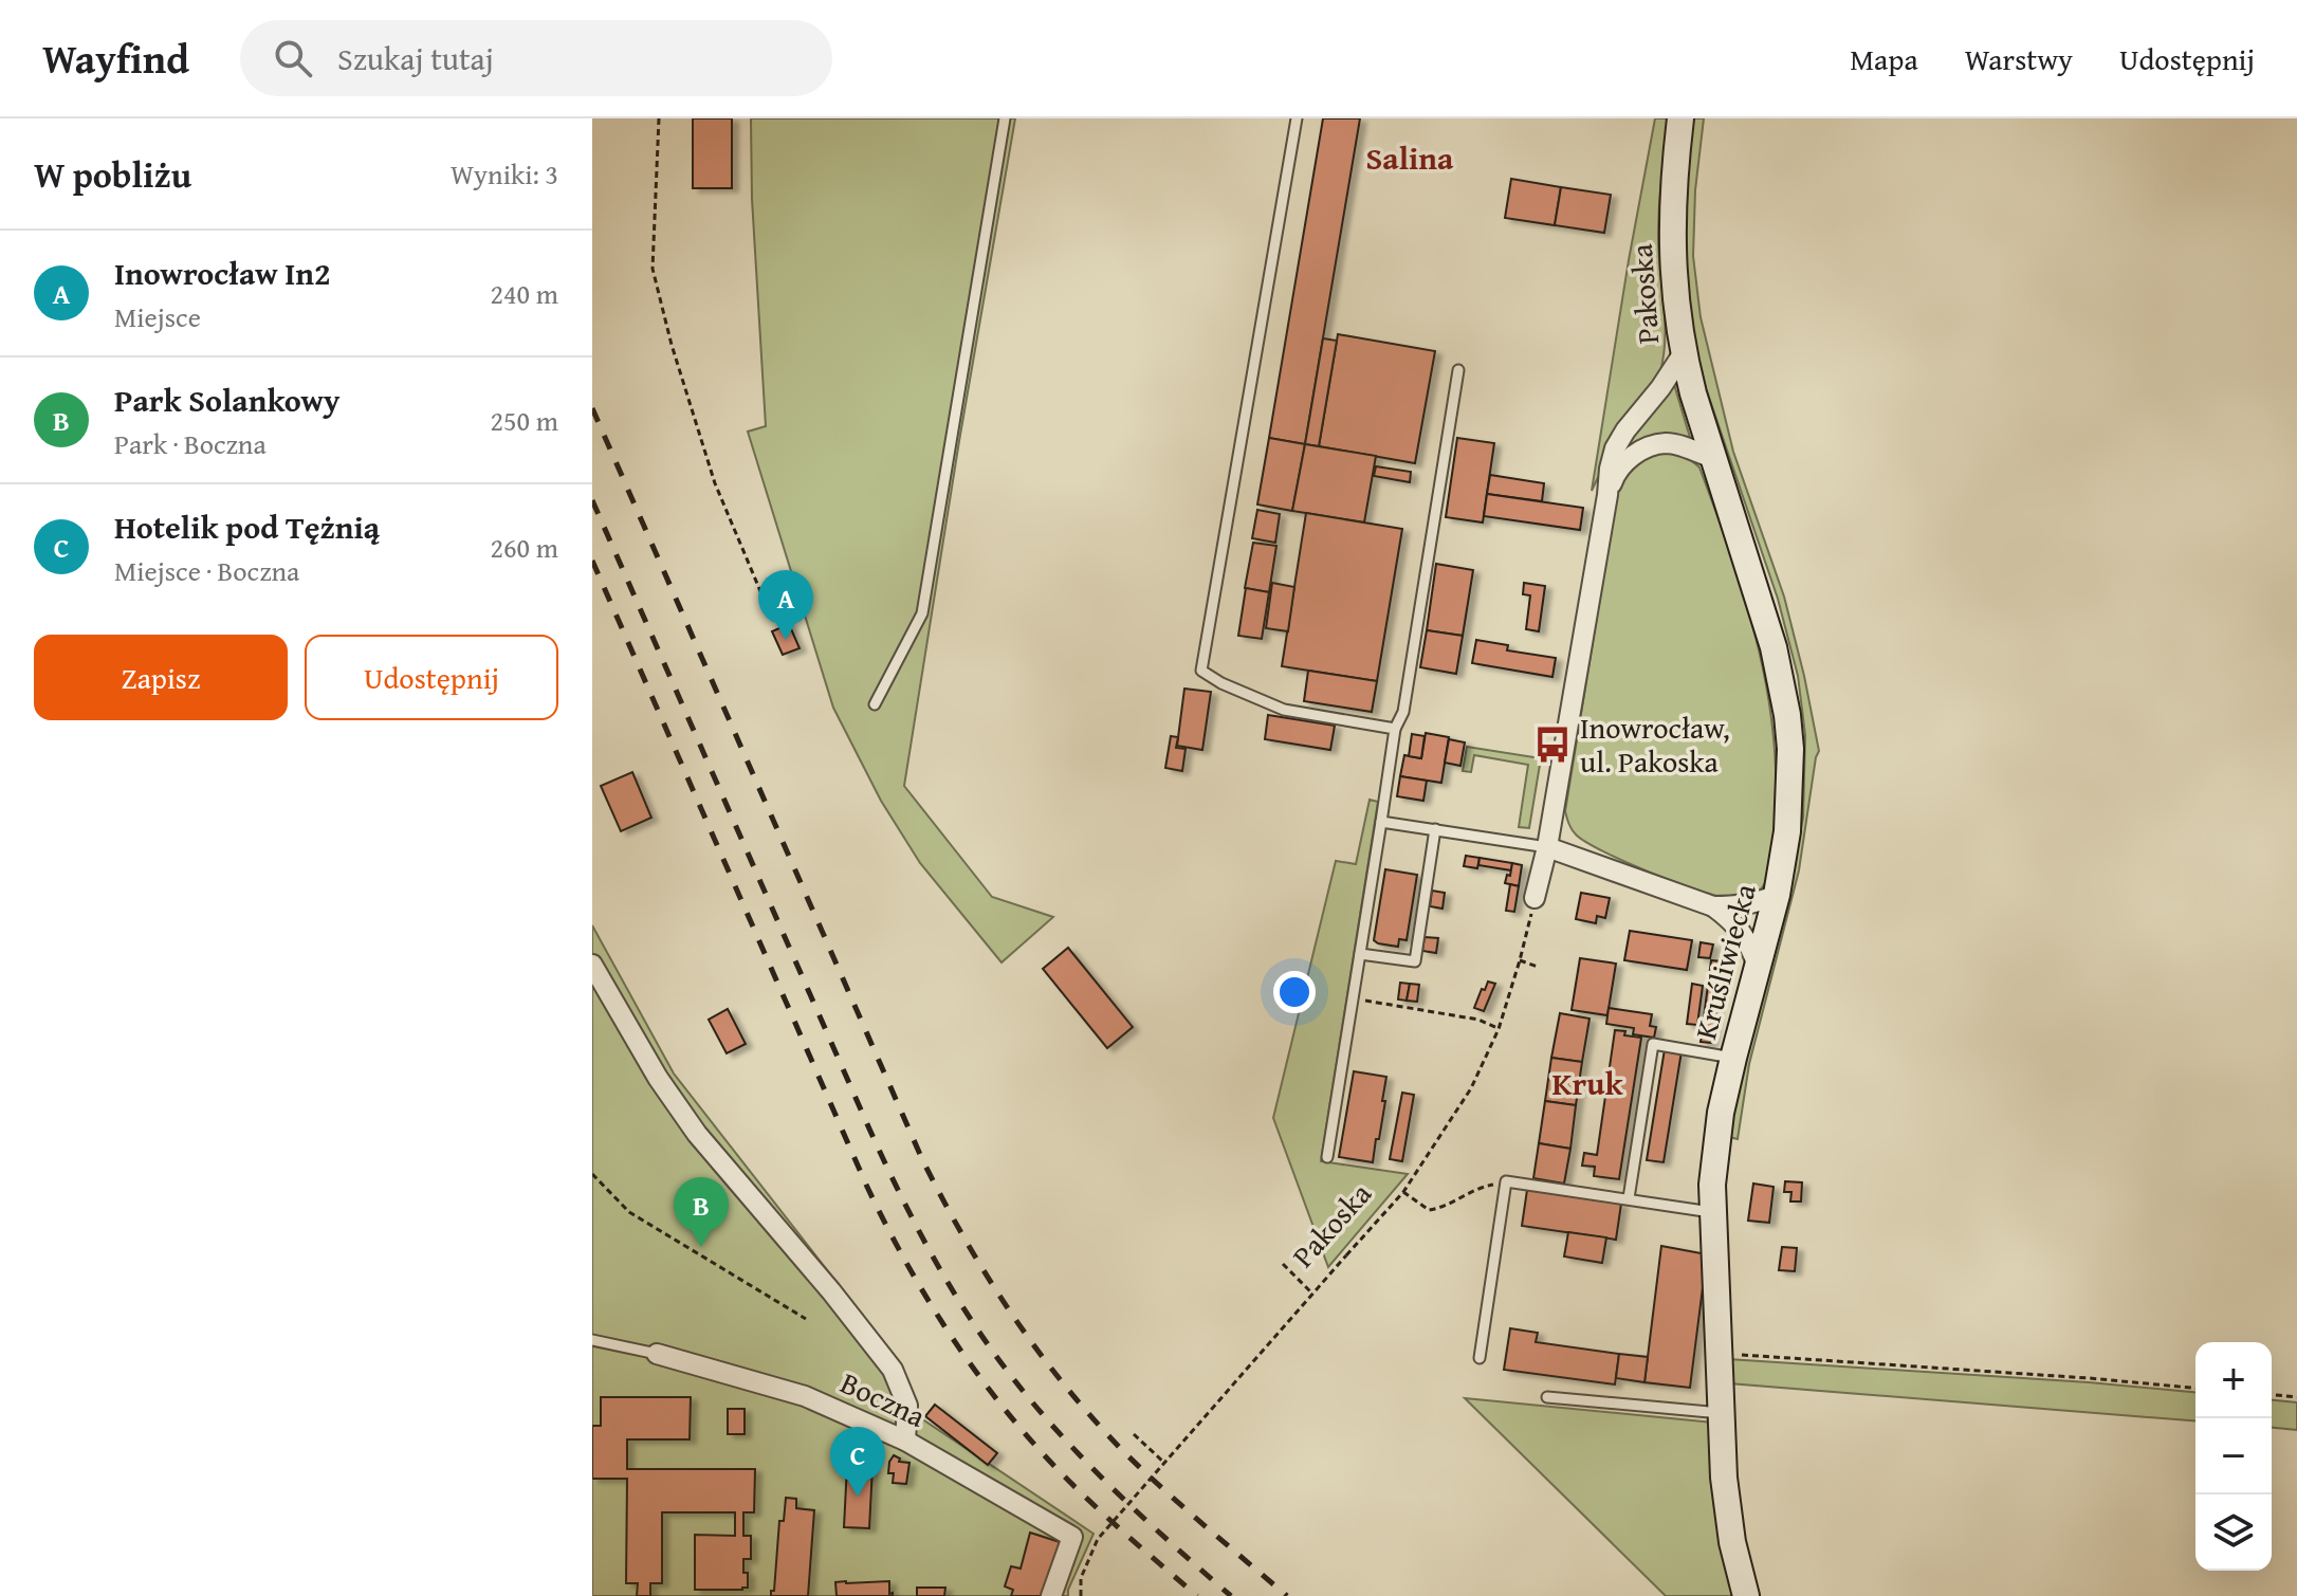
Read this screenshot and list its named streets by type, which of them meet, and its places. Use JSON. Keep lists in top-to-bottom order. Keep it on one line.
{"streets":{"main road":["Pakoska","Kruśliwiecka"],"street":["Boczna"]},"crossings":[["Pakoska","Kruśliwiecka"]],"districts":["Salina","Kruk"],"places":{"bus stop":["Inowrocław, ul. Pakoska"]},"page":{"header":"Wayfind","search":"Szukaj tutaj","nav":["Mapa","Warstwy","Udostępnij"],"heading":["W pobliżu","Wyniki: 3"],"list":[{"mark":"A","name":"Inowrocław In2","note":"Miejsce","value":"240 m"},{"mark":"B","name":"Park Solankowy","note":"Park · Boczna","value":"250 m"},{"mark":"C","name":"Hotelik pod Tężnią","note":"Miejsce · Boczna","value":"260 m"}],"pins":["A","B","C"],"buttons":["Zapisz","Udostępnij"],"map_buttons":["+","−"]}}
